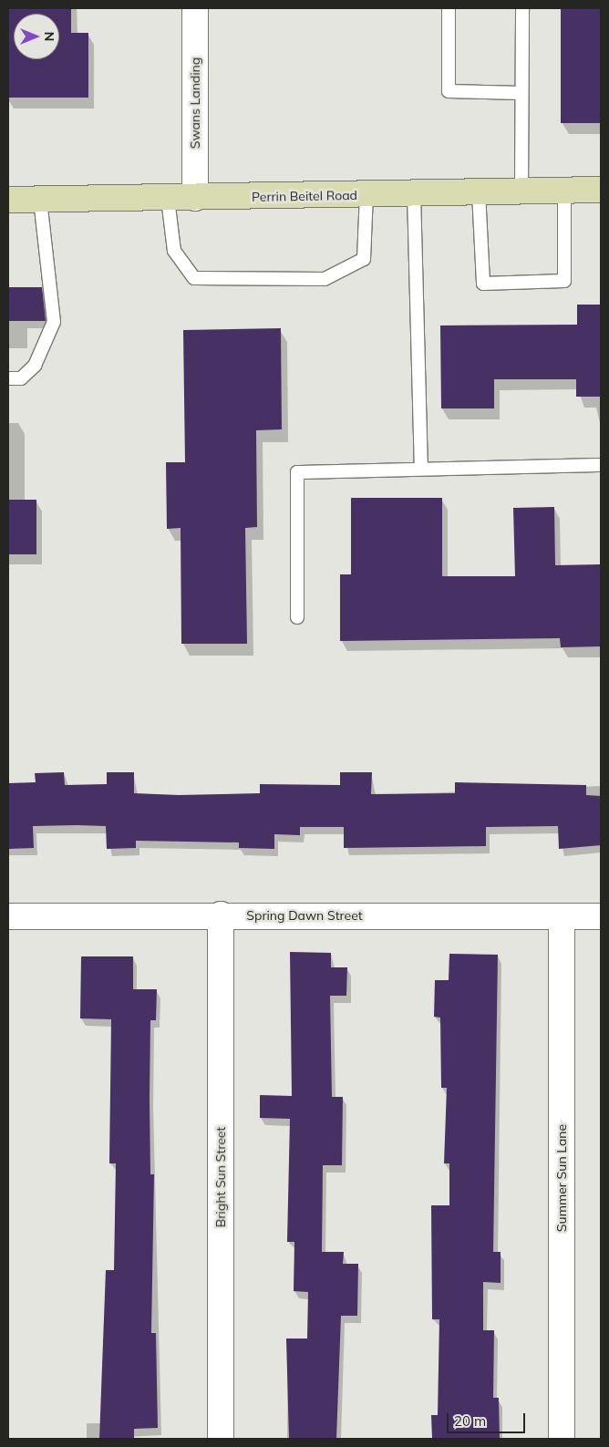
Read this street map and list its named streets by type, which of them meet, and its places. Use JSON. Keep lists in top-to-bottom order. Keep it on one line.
{"streets":{"main road":["Perrin Beitel Road"],"street":["Swans Landing","Spring Dawn Street","Bright Sun Street","Summer Sun Lane"]},"crossings":[["Swans Landing","Perrin Beitel Road"],["Spring Dawn Street","Bright Sun Street"],["Spring Dawn Street","Summer Sun Lane"]],"scale_bar":"20 m","north":"right"}
